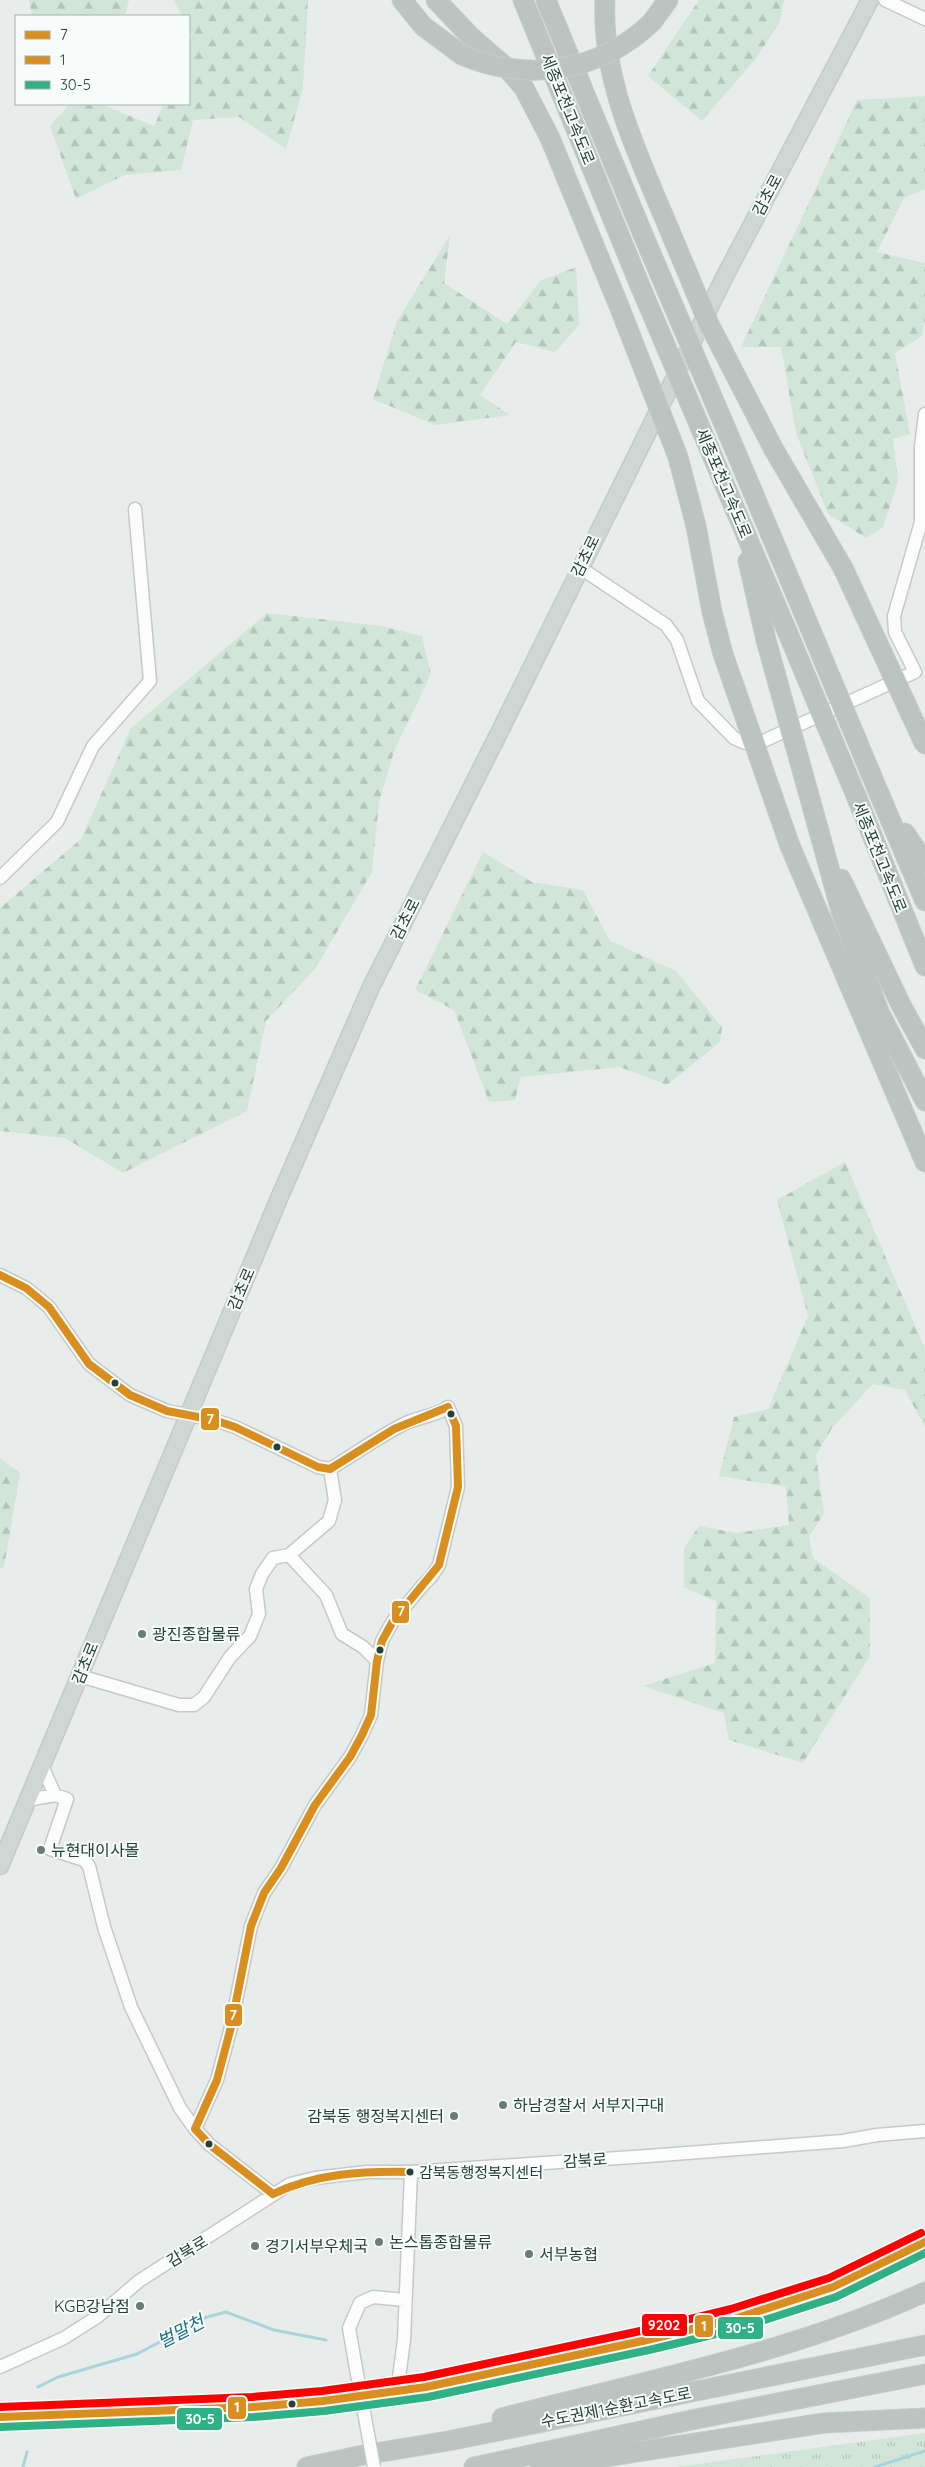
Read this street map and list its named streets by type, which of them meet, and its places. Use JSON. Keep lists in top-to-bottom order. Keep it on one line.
{"streets":{"highway":["세종포천고속도로","수도권제1순환고속도로"],"main road":["감초로"],"street":["감북로"]},"water":["벌말천"],"places":["광진종합물류","뉴현대이사몰","하남경찰서 서부지구대","감북동 행정복지센터","감북동행정복지센터","논스톱종합물류","경기서부우체국","서부농협","KGB강남점"],"lines":["transit line 7","transit line 9202","transit line 1","transit line 30-5"],"legend":["7","1","30-5"]}
